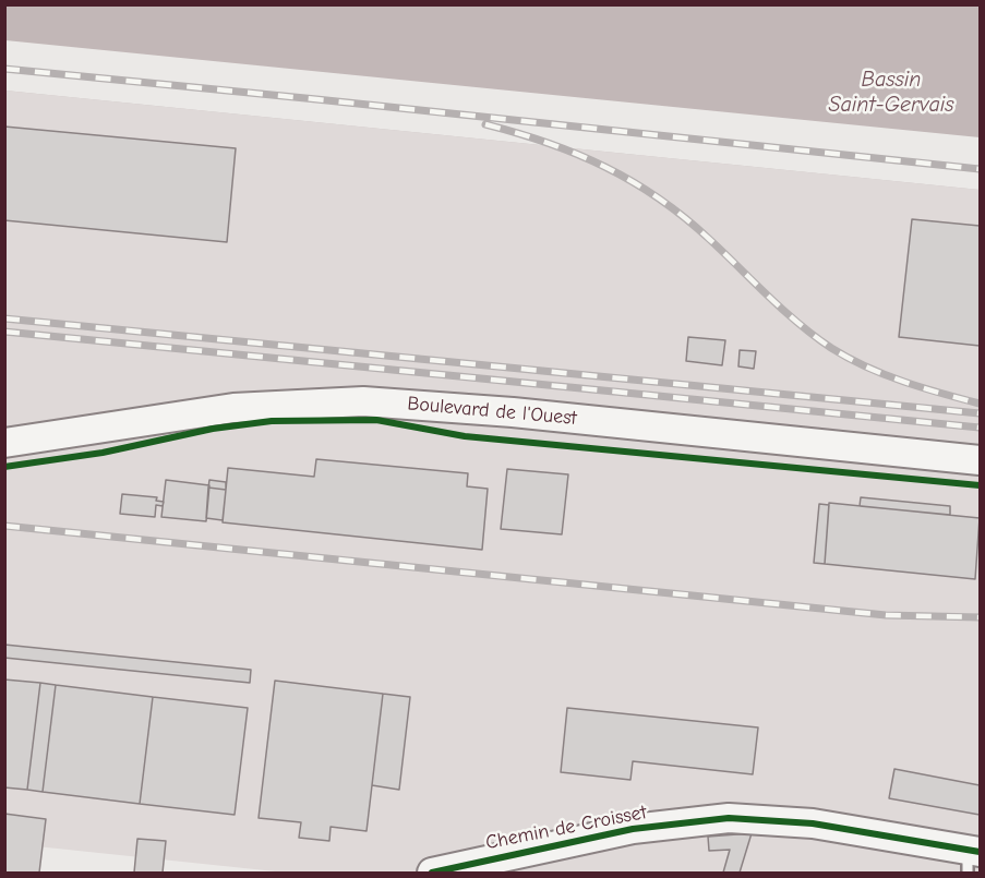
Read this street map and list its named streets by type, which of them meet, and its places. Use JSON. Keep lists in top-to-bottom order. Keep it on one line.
{"streets":{"main road":["Boulevard de l'Ouest","Chemin de Croisset"]},"water":["Bassin Saint-Gervais"]}
